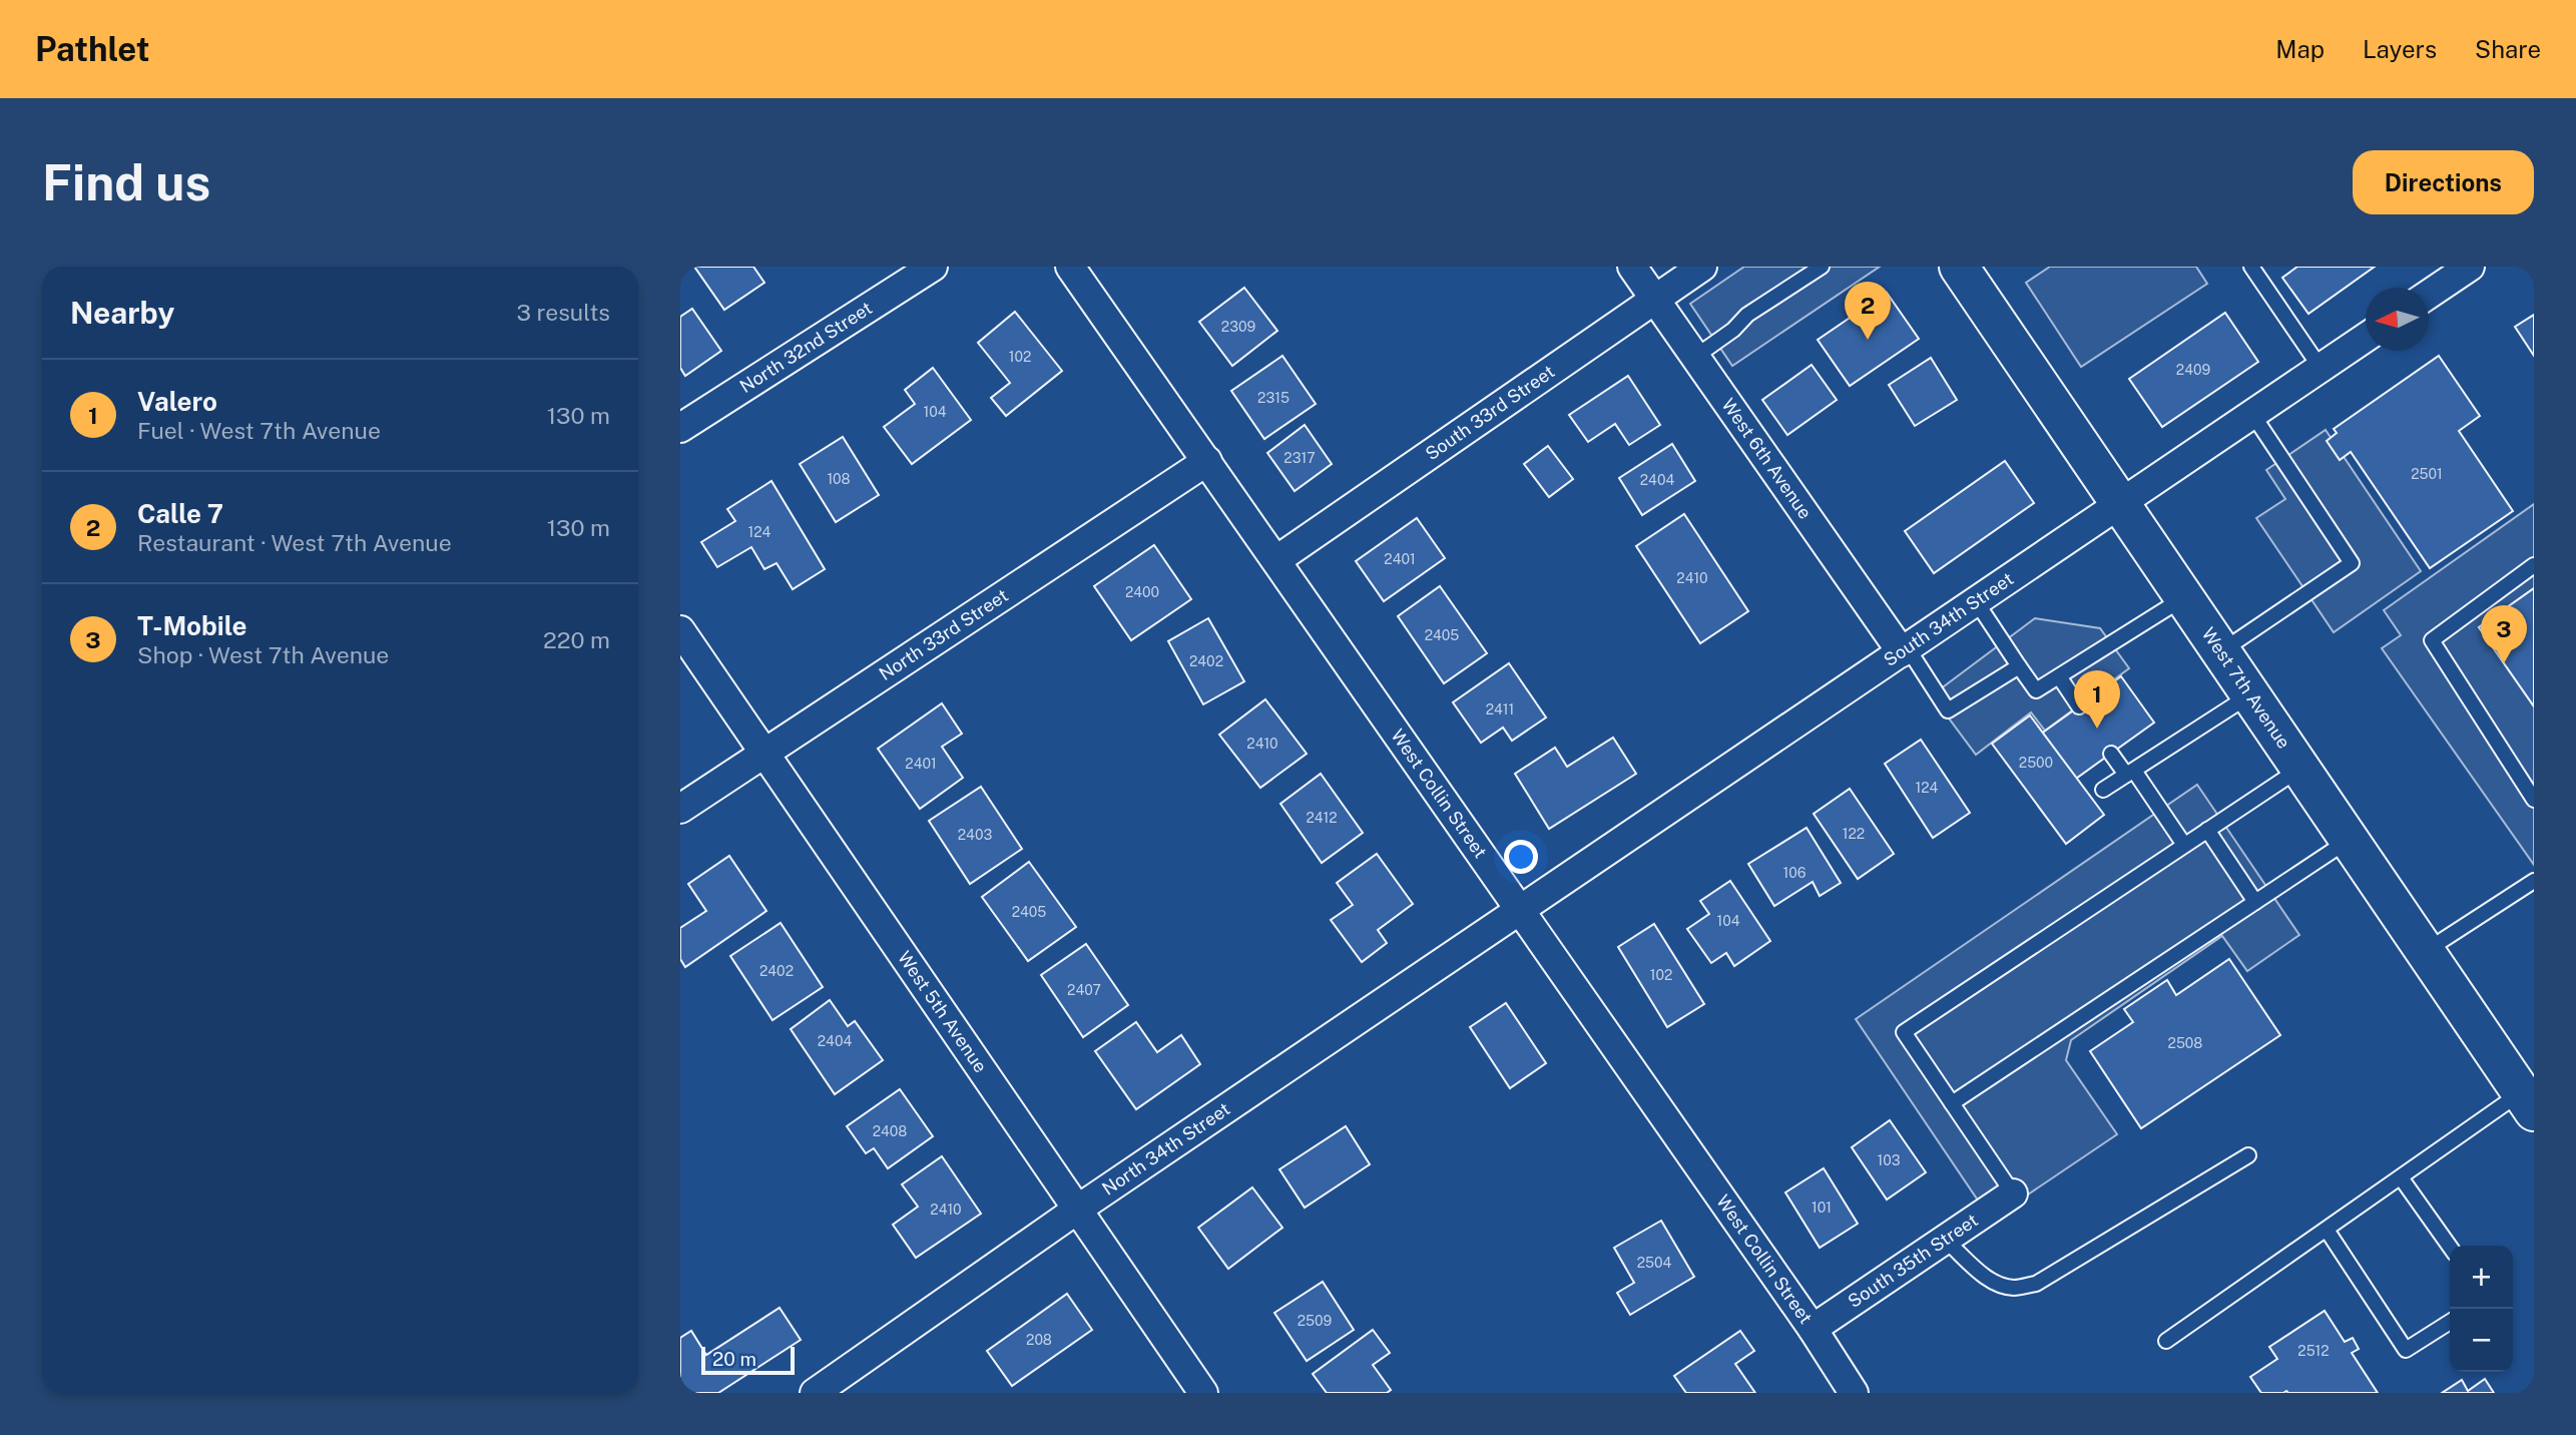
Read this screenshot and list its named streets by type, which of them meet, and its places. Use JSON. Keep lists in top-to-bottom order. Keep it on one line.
{"streets":{"main road":["West 7th Avenue"],"street":["North 32nd Street","South 33rd Street","West 6th Avenue","South 34th Street","North 33rd Street","West Collin Street","West 5th Avenue","North 34th Street","South 35th Street"]},"crossings":[["South 33rd Street","West 6th Avenue"],["South 33rd Street","West Collin Street"],["West 6th Avenue","South 34th Street"],["South 34th Street","West 7th Avenue"],["South 34th Street","West Collin Street"],["South 34th Street","North 34th Street"],["North 33rd Street","West Collin Street"],["North 33rd Street","West 5th Avenue"],["West Collin Street","North 34th Street"],["West Collin Street","South 35th Street"],["West 5th Avenue","North 34th Street"]],"house_numbers":["2309","102","2409","2315","104","2317","2501","108","2404","124","2401","2410","2400","2405","2402","2411","2410","2500","2401","124","2412","122","2403","106","2405","104","2402","102","2407","2404","2508","2408","103","101","2410","2504","2509","208","2512"],"scale_bar":"20 m","north":"left","page":{"header":"Pathlet","nav":["Map","Layers","Share"],"buttons":"Directions","title":"Find us","heading":["Nearby","3 results"],"pins":["2","3","1"],"list":[{"mark":"1","name":"Valero","note":"Fuel · West 7th Avenue","value":"130 m"},{"mark":"2","name":"Calle 7","note":"Restaurant · West 7th Avenue","value":"130 m"},{"mark":"3","name":"T-Mobile","note":"Shop · West 7th Avenue","value":"220 m"}],"map_buttons":["+","−"],"scale":"20 m"}}
